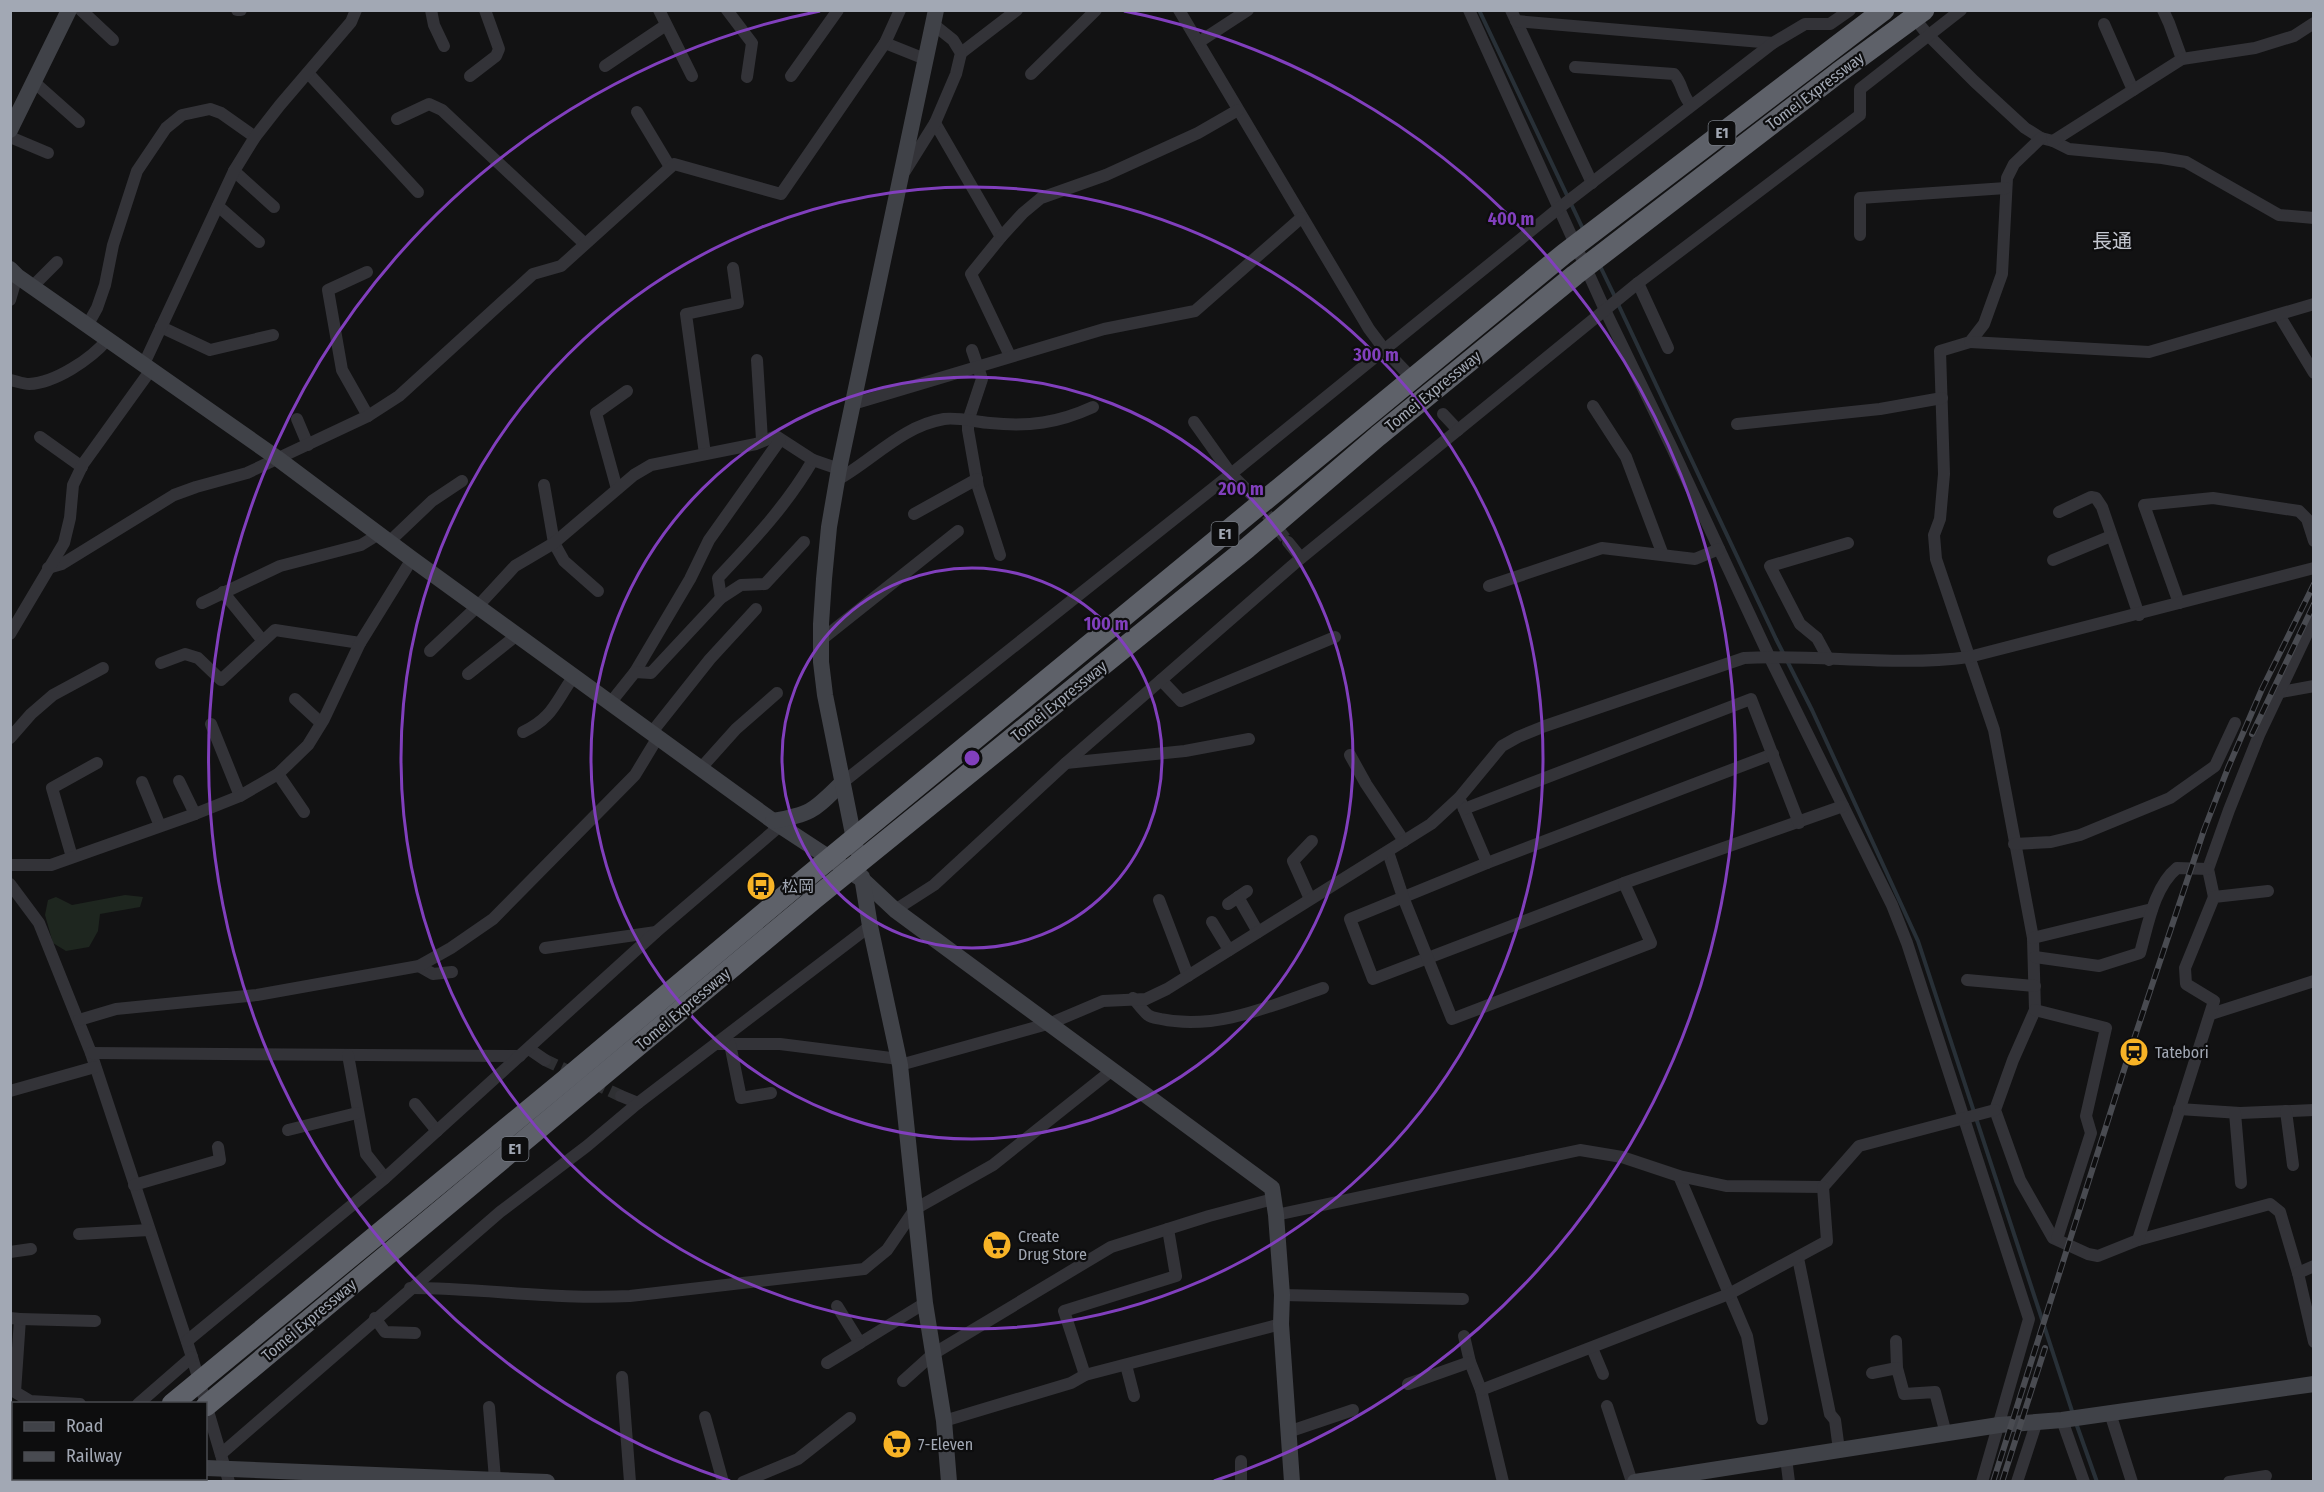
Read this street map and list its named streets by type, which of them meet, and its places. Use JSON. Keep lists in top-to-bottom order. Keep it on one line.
{"streets":{"highway":["Tomei Expressway","E1"]},"districts":["長通"],"places":{"bus stop":["松岡"],"station":["Tatebori"],"supermarket":["Create Drug Store","7-Eleven"]},"legend":["Road","Railway"],"rings":["400 m","300 m","200 m","100 m"]}
